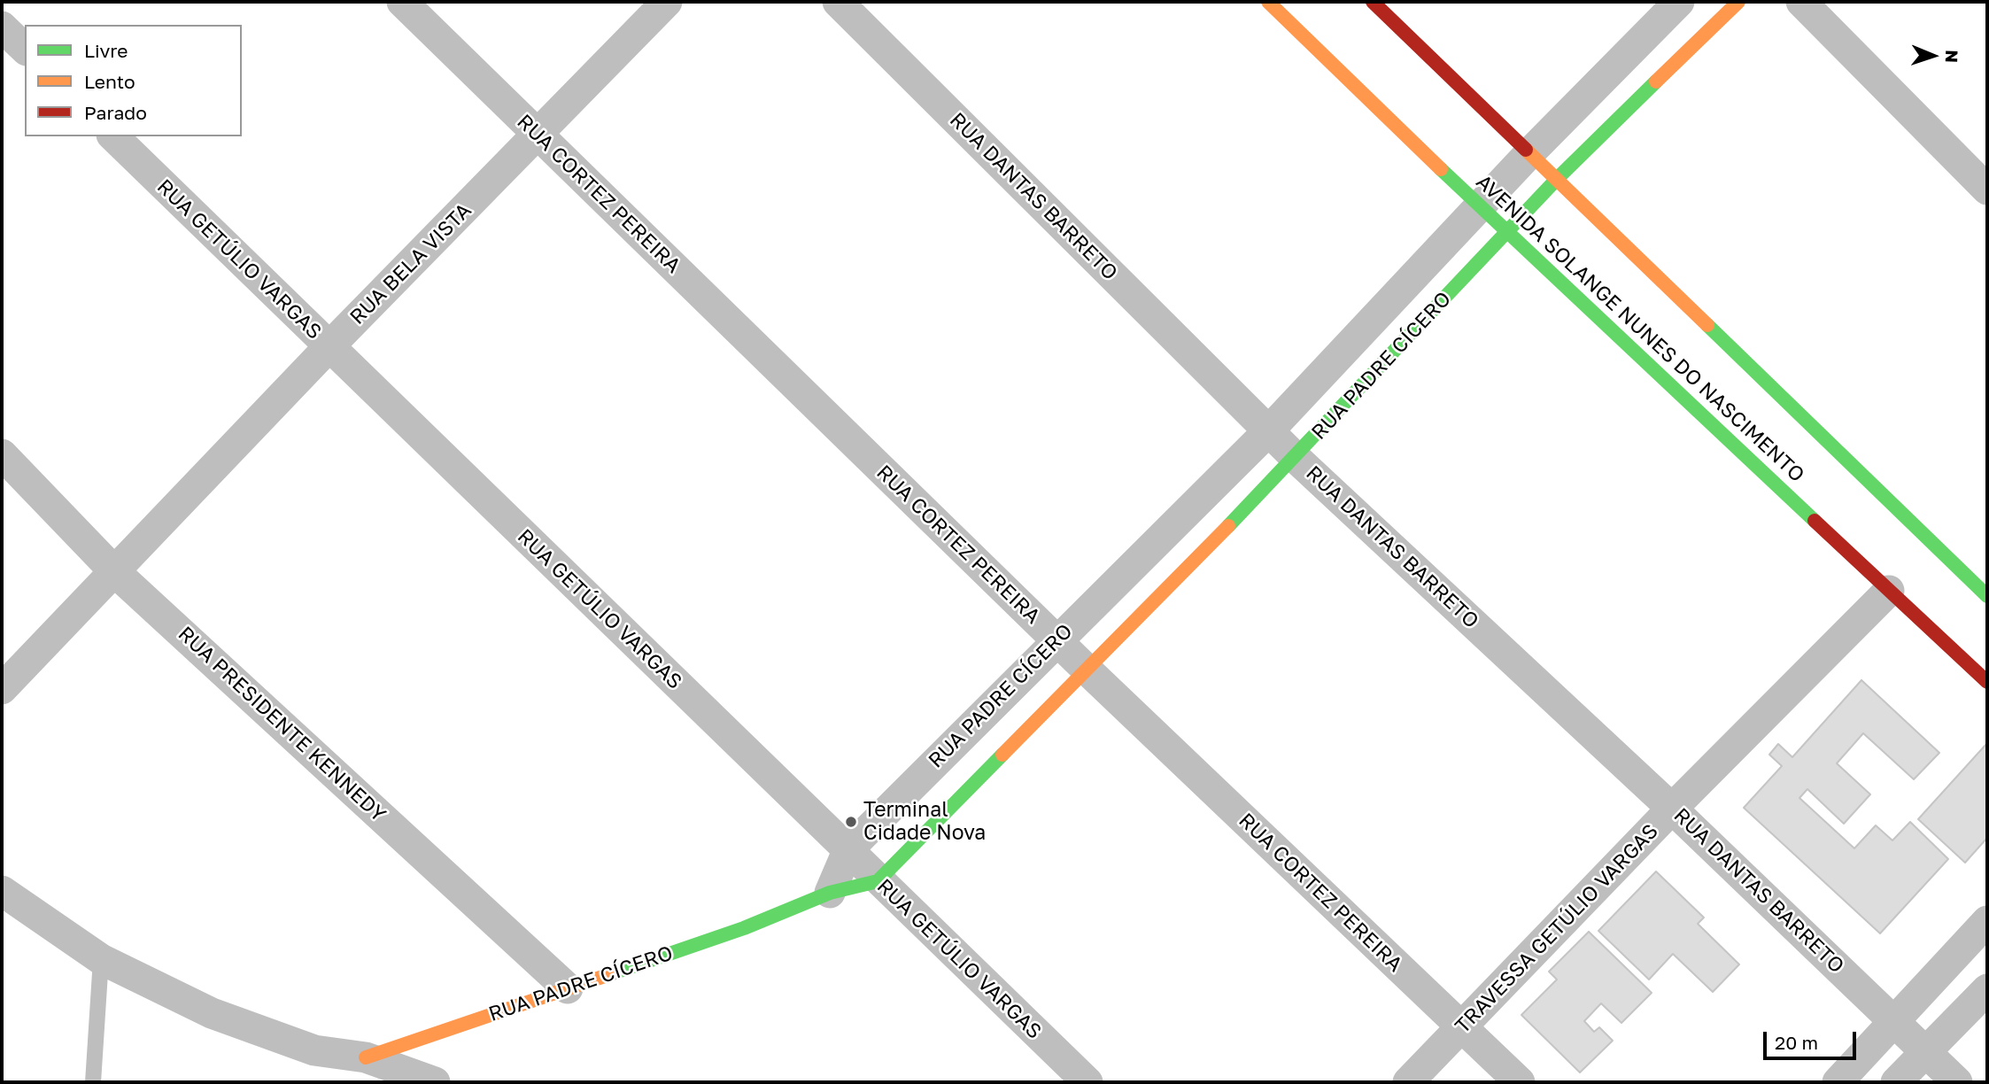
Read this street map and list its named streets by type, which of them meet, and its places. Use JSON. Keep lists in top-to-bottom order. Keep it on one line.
{"streets":{"main road":["AVENIDA SOLANGE NUNES DO NASCIMENTO","RUA PADRE CÍCERO"],"street":["RUA CORTEZ PEREIRA","RUA DANTAS BARRETO","RUA GETÚLIO VARGAS","RUA BELA VISTA","RUA PRESIDENTE KENNEDY","TRAVESSA GETÚLIO VARGAS"]},"crossings":[["RUA CORTEZ PEREIRA","RUA BELA VISTA"],["RUA CORTEZ PEREIRA","RUA PADRE CÍCERO"],["RUA CORTEZ PEREIRA","TRAVESSA GETÚLIO VARGAS"],["RUA DANTAS BARRETO","RUA PADRE CÍCERO"],["RUA DANTAS BARRETO","TRAVESSA GETÚLIO VARGAS"],["RUA GETÚLIO VARGAS","RUA BELA VISTA"],["RUA GETÚLIO VARGAS","RUA PADRE CÍCERO"],["RUA BELA VISTA","RUA PRESIDENTE KENNEDY"],["AVENIDA SOLANGE NUNES DO NASCIMENTO","RUA PADRE CÍCERO"],["AVENIDA SOLANGE NUNES DO NASCIMENTO","TRAVESSA GETÚLIO VARGAS"],["RUA PADRE CÍCERO","RUA PRESIDENTE KENNEDY"]],"places":["Terminal Cidade Nova"],"legend":["Livre","Lento","Parado"],"scale_bar":"20 m","north":"right"}
